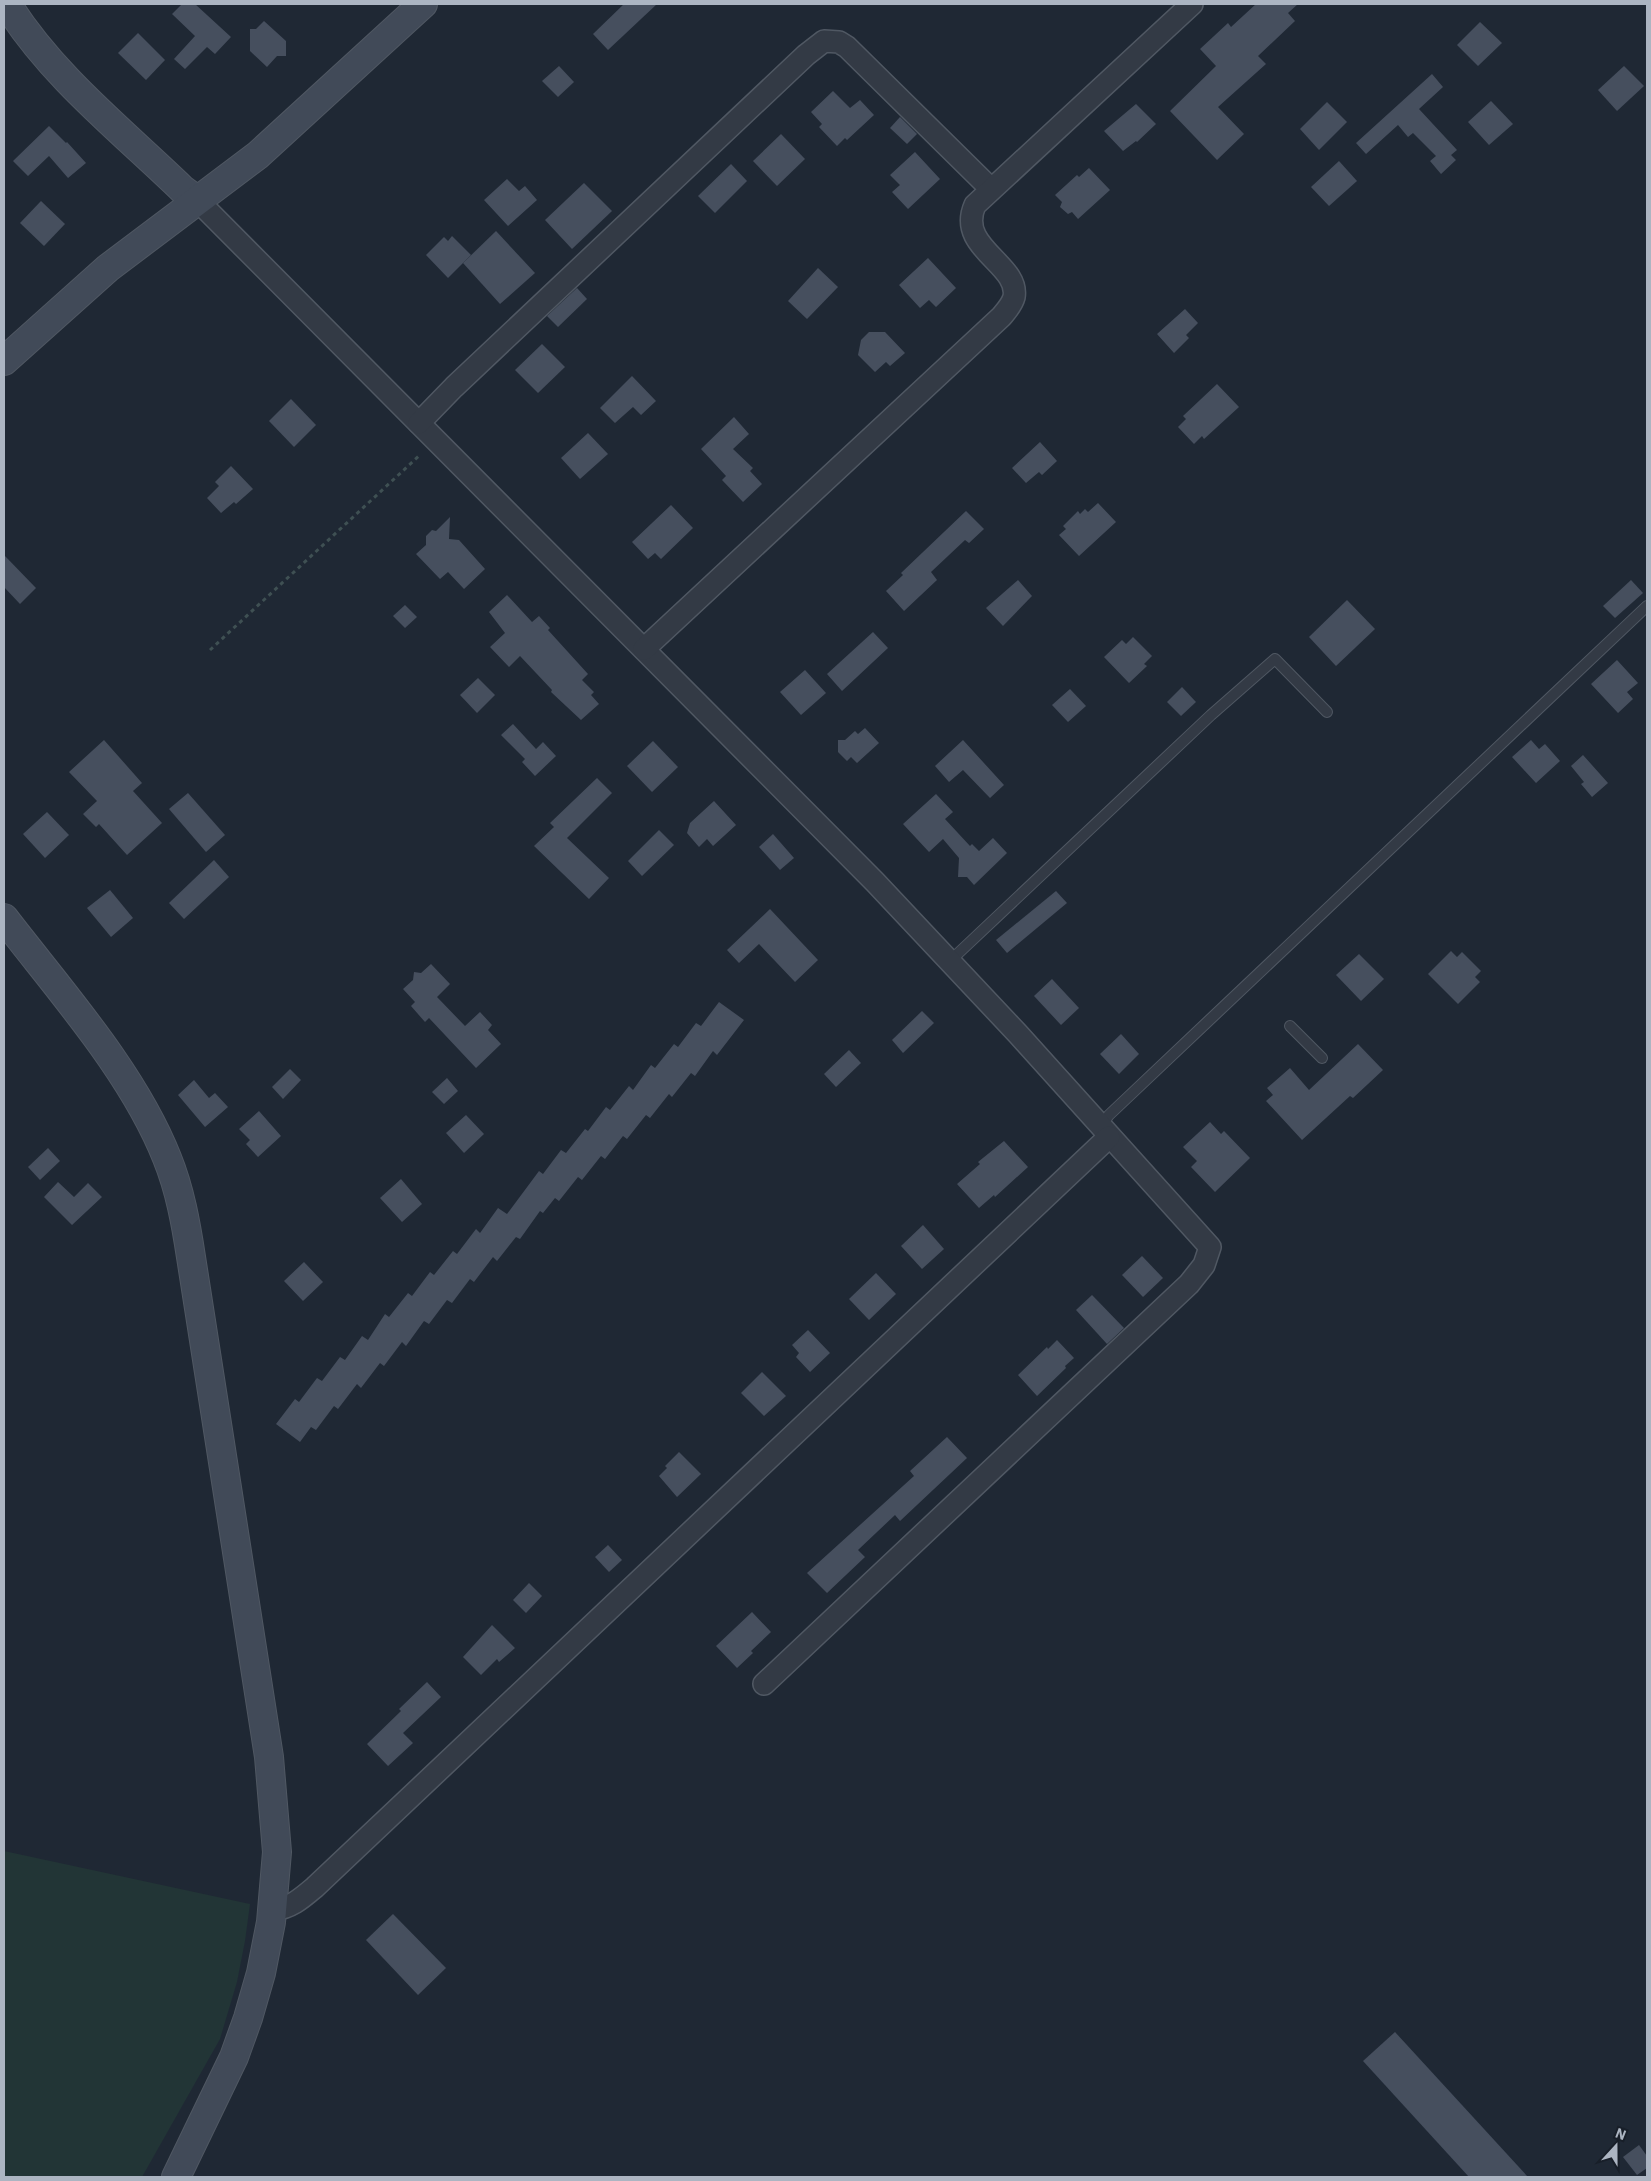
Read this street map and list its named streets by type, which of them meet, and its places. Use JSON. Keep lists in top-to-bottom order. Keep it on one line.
{"north":"top"}
